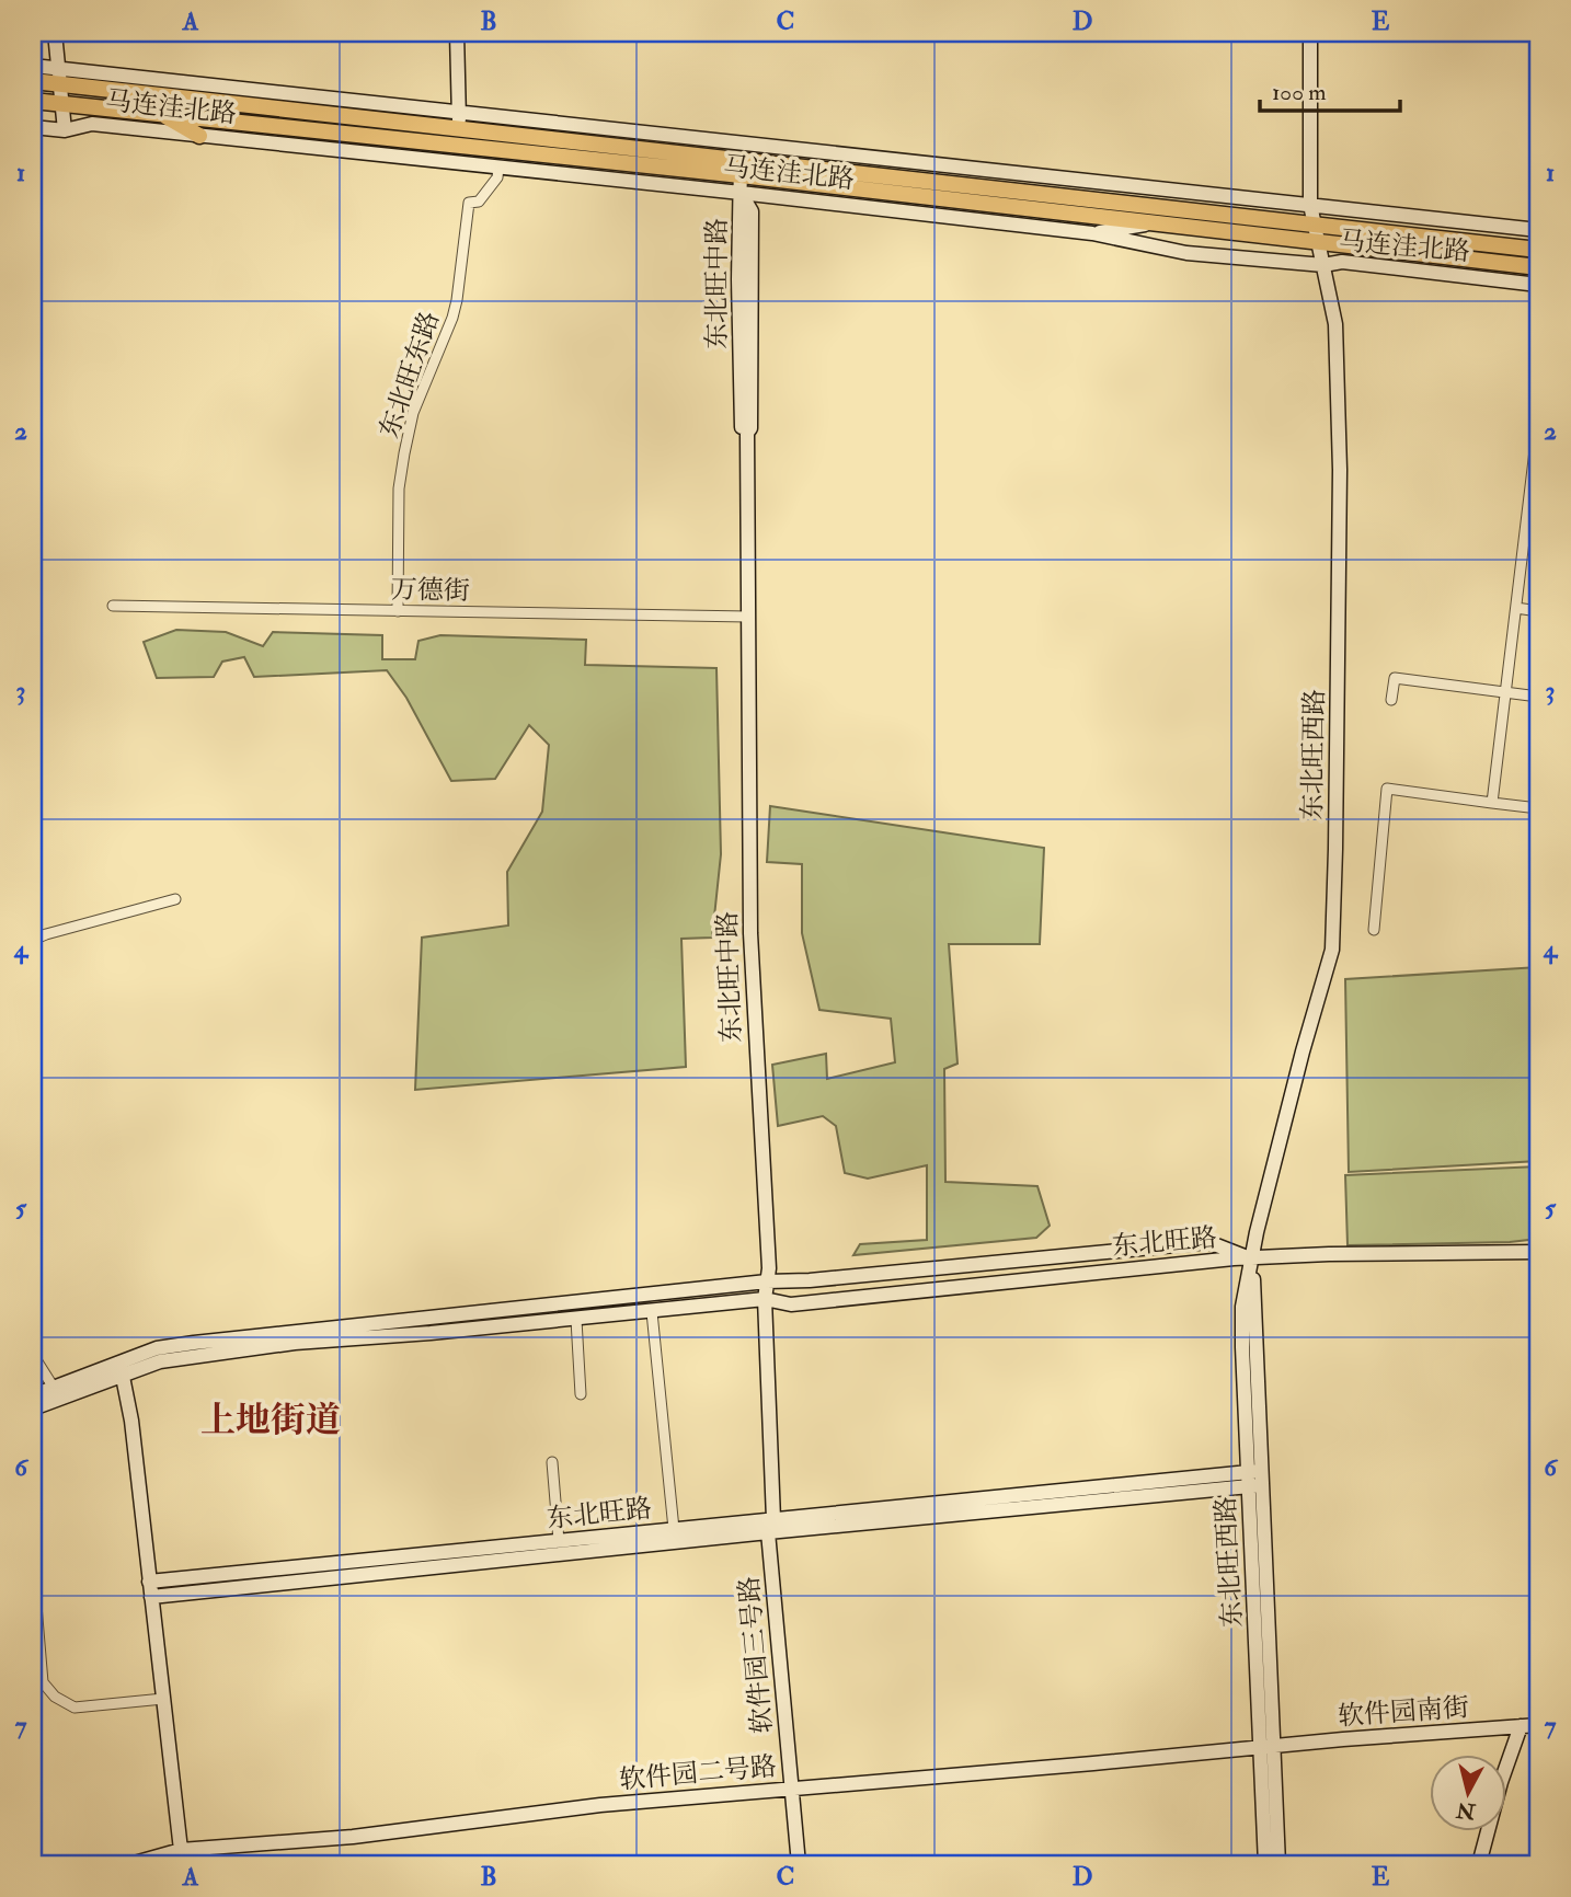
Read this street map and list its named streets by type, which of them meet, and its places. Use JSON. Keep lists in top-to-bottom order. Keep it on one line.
{"streets":{"main road":["马连洼北路"],"street":["东北旺中路","东北旺东路","万德街","东北旺西路","东北旺路","软件园三号路","软件园南街","软件园二号路"]},"crossings":[["马连洼北路","东北旺中路"],["马连洼北路","东北旺东路"],["马连洼北路","东北旺西路"],["东北旺中路","万德街"],["东北旺中路","东北旺路"],["东北旺中路","软件园三号路"],["东北旺东路","万德街"],["东北旺西路","东北旺路"],["东北旺西路","软件园南街"],["东北旺西路","软件园二号路"],["东北旺路","软件园三号路"],["软件园三号路","软件园二号路"],["软件园南街","软件园二号路"]],"districts":["上地街道"],"scale_bar":"100 m","north":"bottom","grid":{"columns":["A","B","C","D","E"],"rows":["1","2","3","4","5","6","7"]}}
